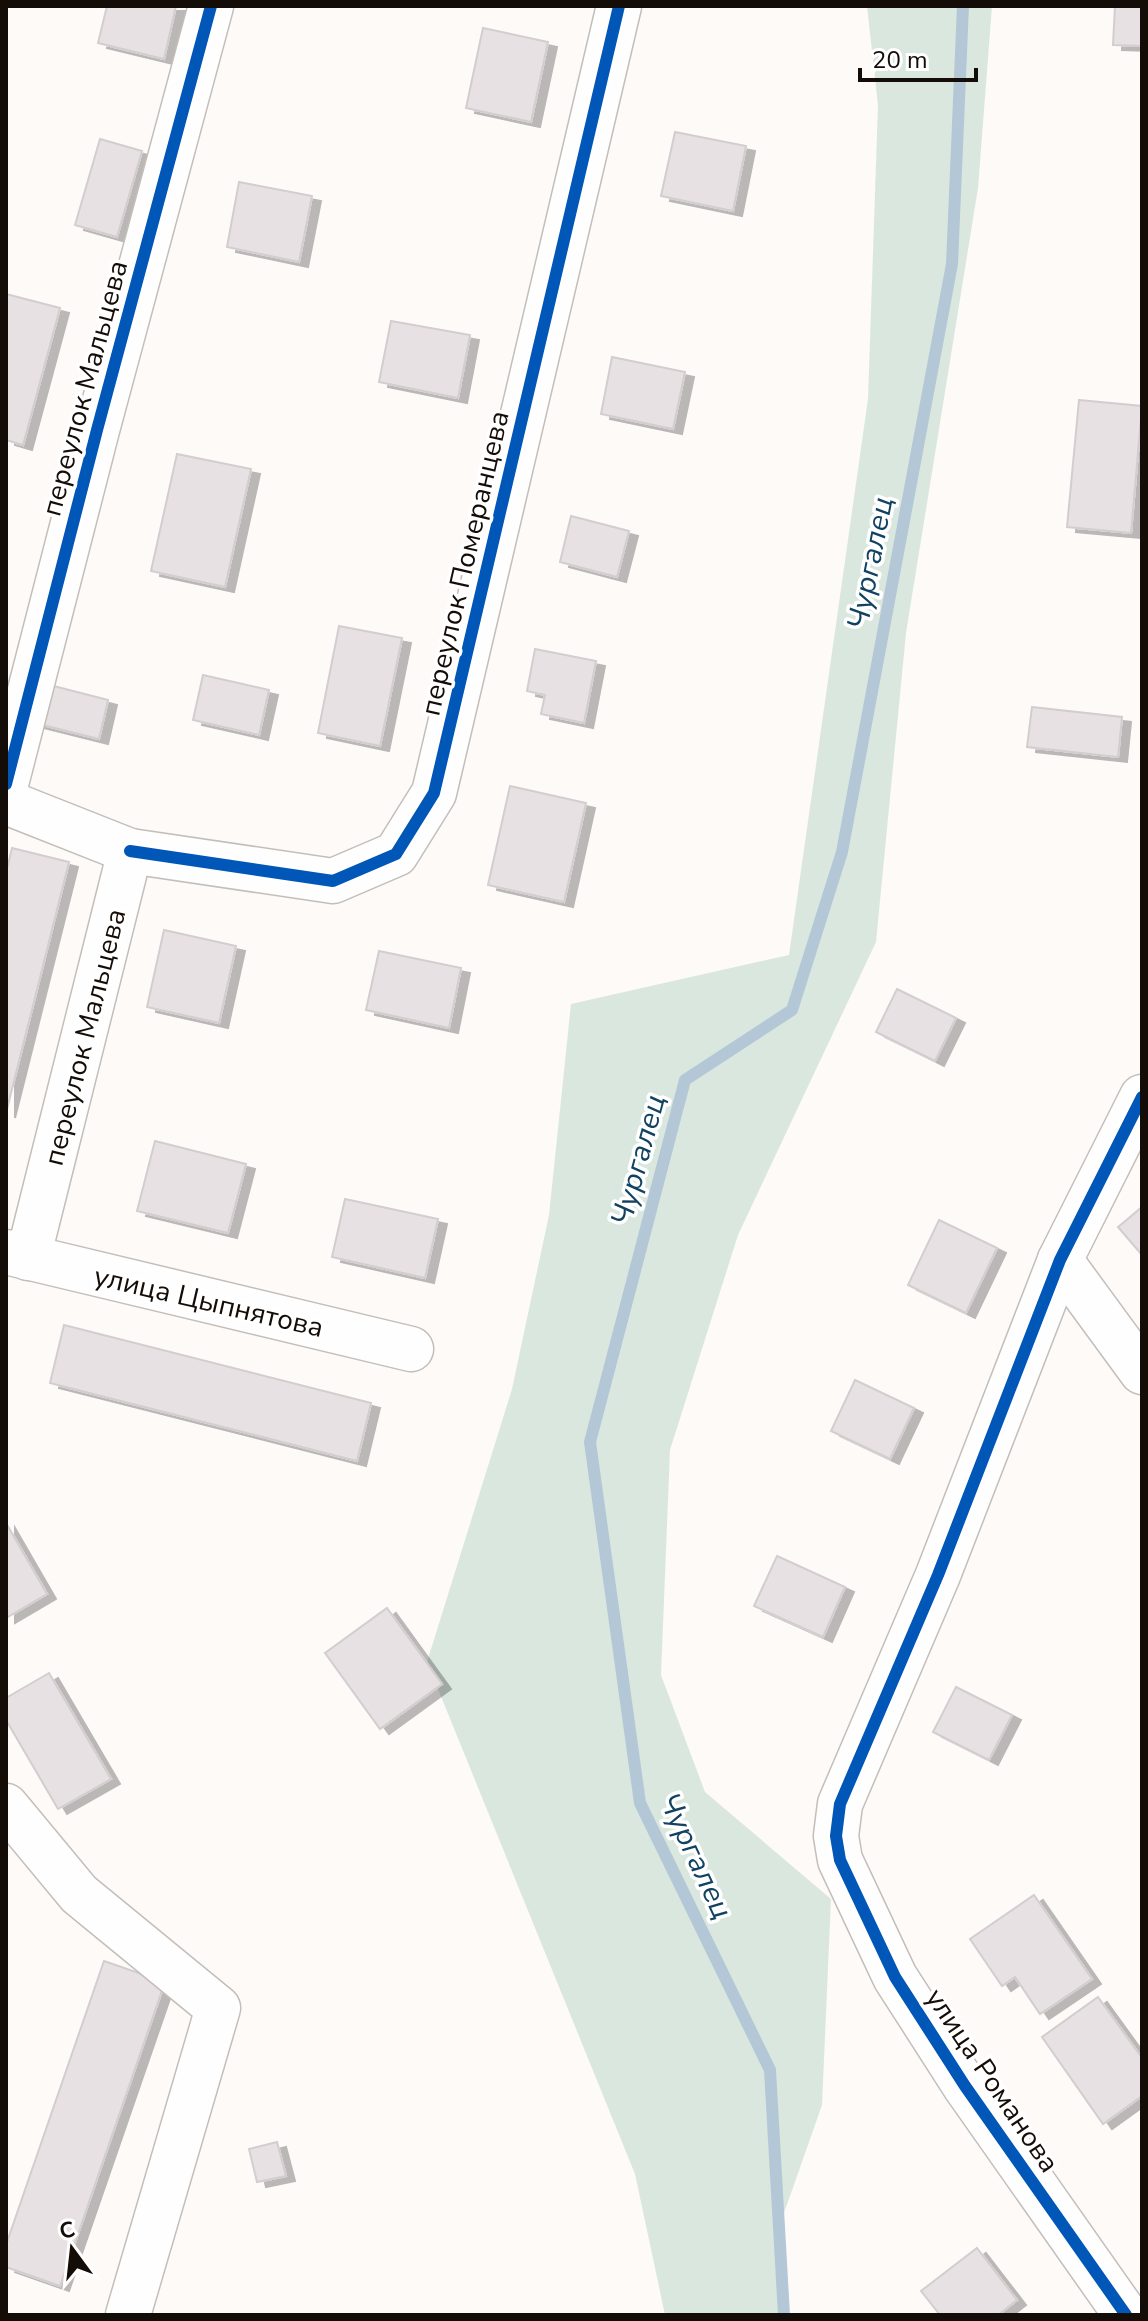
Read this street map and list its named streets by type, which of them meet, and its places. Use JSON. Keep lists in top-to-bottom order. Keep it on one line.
{"streets":{"street":["переулок Мальцева","переулок Померанцева","улица Цыпнятова","улица Романова"]},"crossings":[["переулок Мальцева","переулок Померанцева"],["переулок Мальцева","улица Цыпнятова"]],"water":["Чургалец"],"scale_bar":"20 m","north":"top"}
